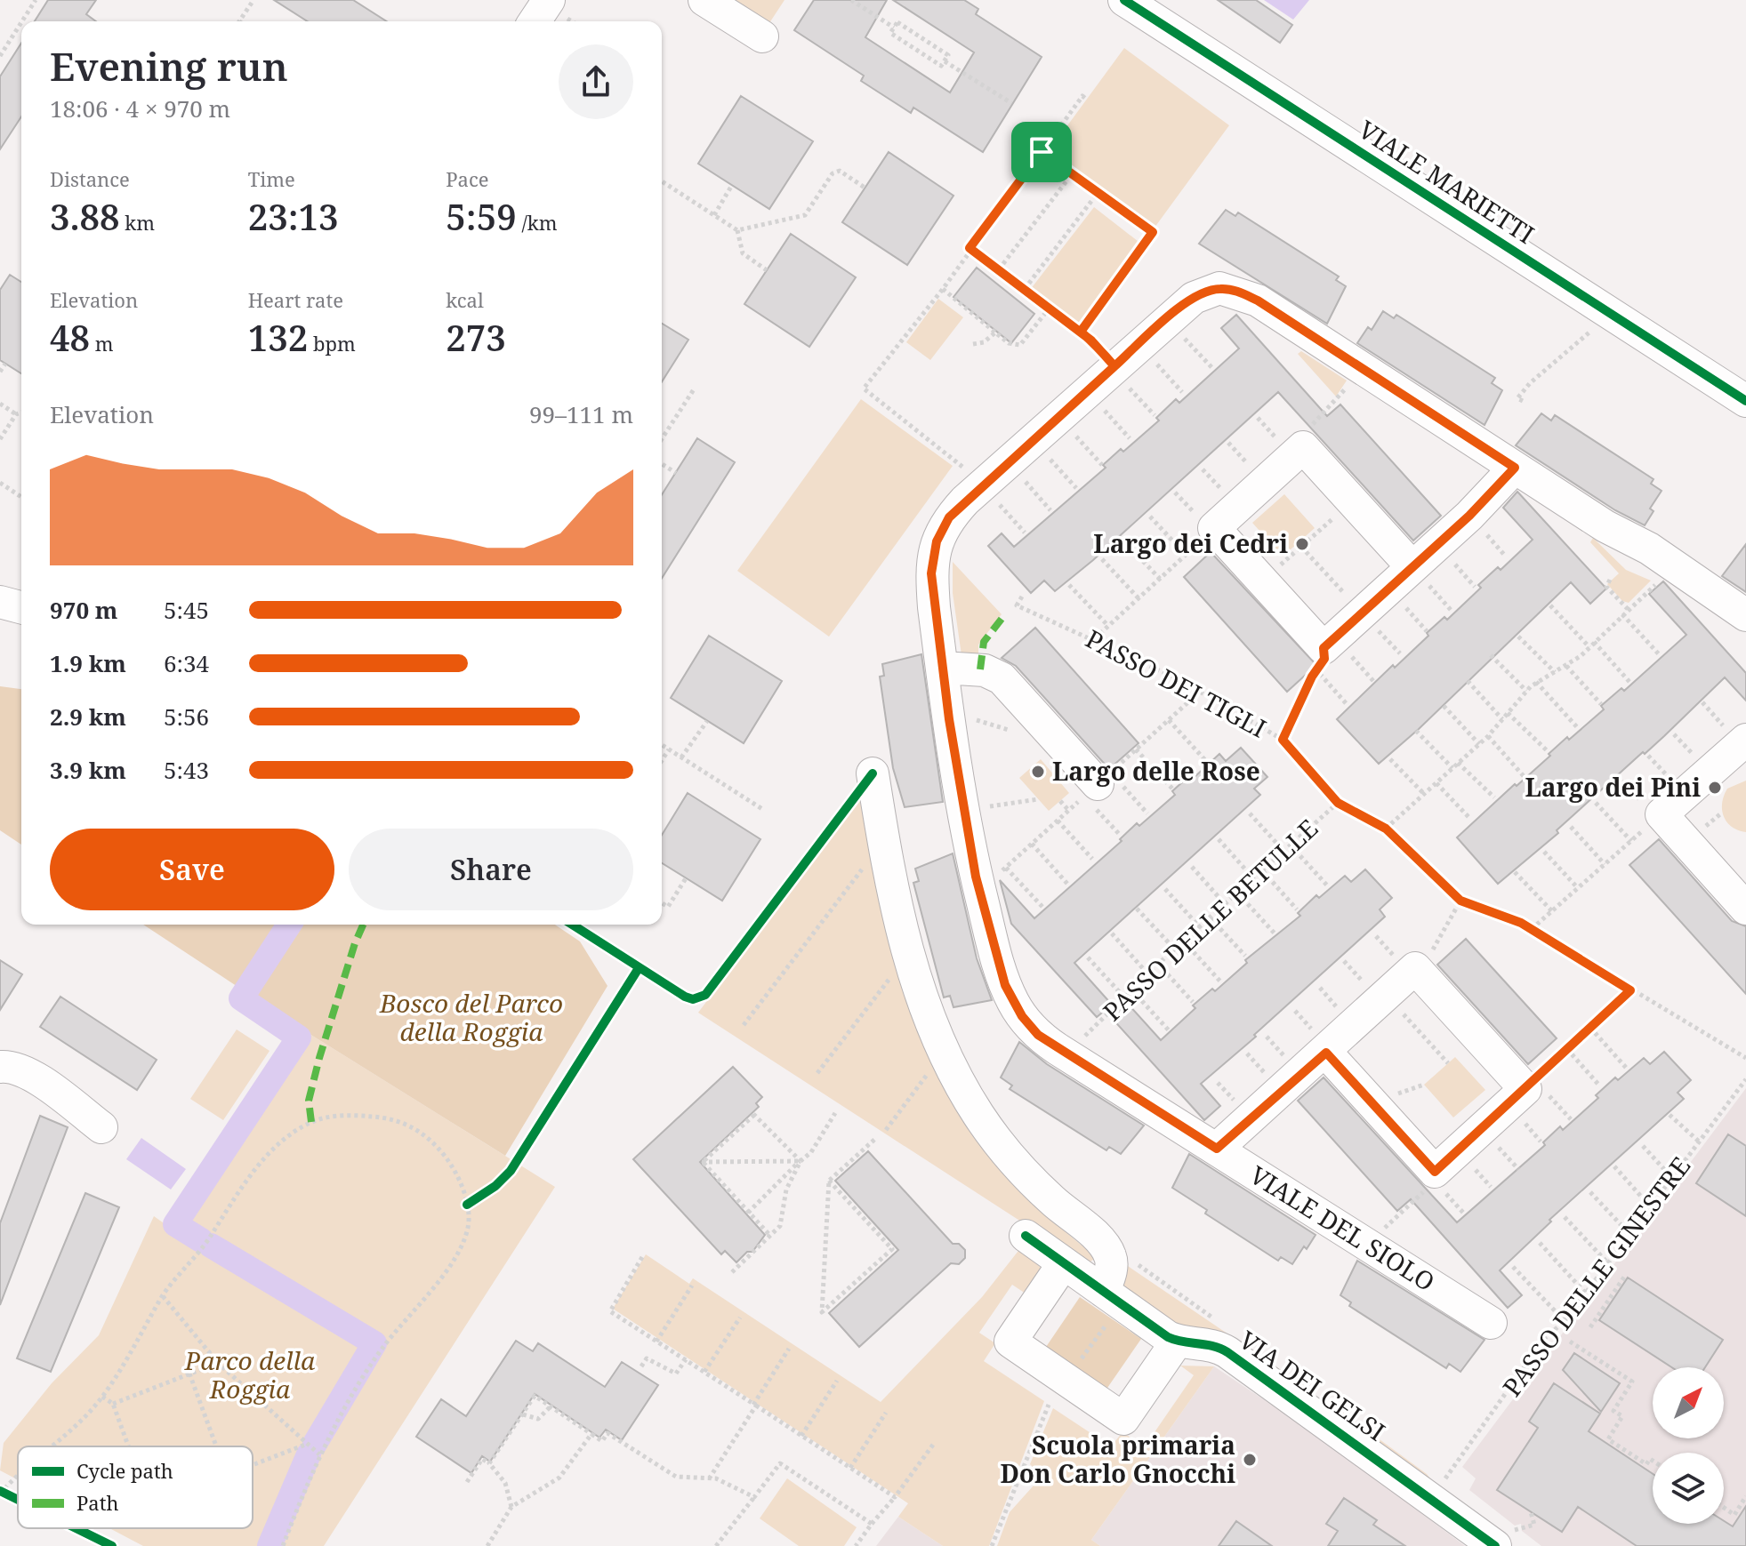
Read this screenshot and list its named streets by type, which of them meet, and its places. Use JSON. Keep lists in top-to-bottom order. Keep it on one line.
{"streets":{"street":["VIALE MARIETTI","VIALE DEL SIOLO","VIA DEI GELSI"],"path":["PASSO DEI TIGLI","PASSO DELLE BETULLE","PASSO DELLE GINESTRE"]},"crossings":[["PASSO DEI TIGLI","PASSO DELLE BETULLE"]],"parks":["Bosco del Parco della Roggia","Parco della Roggia"],"places":["Largo dei Cedri","Largo delle Rose","Largo dei Pini","Scuola primaria Don Carlo Gnocchi"],"legend":["Cycle path","Path"],"north":"top right","page":{"heading":["Evening run","18:06 · 4 × 970 m"],"stats":[["Distance","3.88 km"],["Time","23:13"],["Pace","5:59 /km"],["Elevation","48 m"],["Heart rate","132 bpm"],["kcal","273"]],"chart":["Elevation","99–111 m"],"list":[{"name":"970 m","note":"5:45"},{"name":"1.9 km","note":"6:34"},{"name":"2.9 km","note":"5:56"},{"name":"3.9 km","note":"5:43"}],"buttons":["Save","Share"]}}
